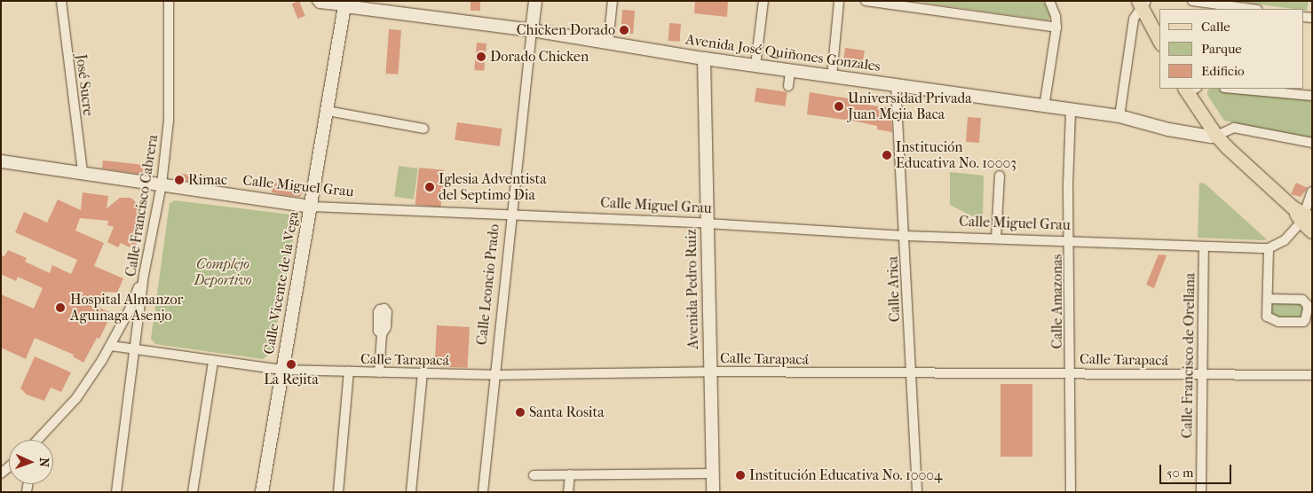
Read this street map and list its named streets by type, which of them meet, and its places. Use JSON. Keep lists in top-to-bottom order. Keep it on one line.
{"streets":{"street":["Avenida José Quiñones Gonzales","José Sucre","Calle Miguel Grau","Calle Francisco Cabrera","Calle Vicente de la Vega","Calle Leoncio Prado","Avenida Pedro Ruiz","Calle Arica","Calle Amazonas","Calle Francisco de Orellana","Calle Tarapacá"]},"crossings":[["Avenida José Quiñones Gonzales","Calle Vicente de la Vega"],["Avenida José Quiñones Gonzales","Calle Leoncio Prado"],["Avenida José Quiñones Gonzales","Avenida Pedro Ruiz"],["Avenida José Quiñones Gonzales","Calle Arica"],["Avenida José Quiñones Gonzales","Calle Amazonas"],["José Sucre","Calle Miguel Grau"],["Calle Miguel Grau","Calle Francisco Cabrera"],["Calle Miguel Grau","Calle Vicente de la Vega"],["Calle Miguel Grau","Calle Leoncio Prado"],["Calle Miguel Grau","Avenida Pedro Ruiz"],["Calle Miguel Grau","Calle Arica"],["Calle Miguel Grau","Calle Amazonas"],["Calle Miguel Grau","Calle Francisco de Orellana"],["Calle Francisco Cabrera","Calle Tarapacá"],["Calle Vicente de la Vega","Calle Tarapacá"],["Calle Leoncio Prado","Calle Tarapacá"],["Avenida Pedro Ruiz","Calle Tarapacá"],["Calle Arica","Calle Tarapacá"],["Calle Amazonas","Calle Tarapacá"],["Calle Francisco de Orellana","Calle Tarapacá"]],"parks":["Complejo Deportivo"],"places":["Chicken Dorado","Dorado Chicken","Universidad Privada Juan Mejia Baca","Institución Educativa No. 10003","Rimac","Iglesia Adventista del Septimo Dia","Hospital Almanzor Aguinaga Asenjo","La Rejita","Santa Rosita","Institución Educativa No. 10004"],"legend":["Calle","Parque","Edificio"],"scale_bar":"50 m","north":"right"}
